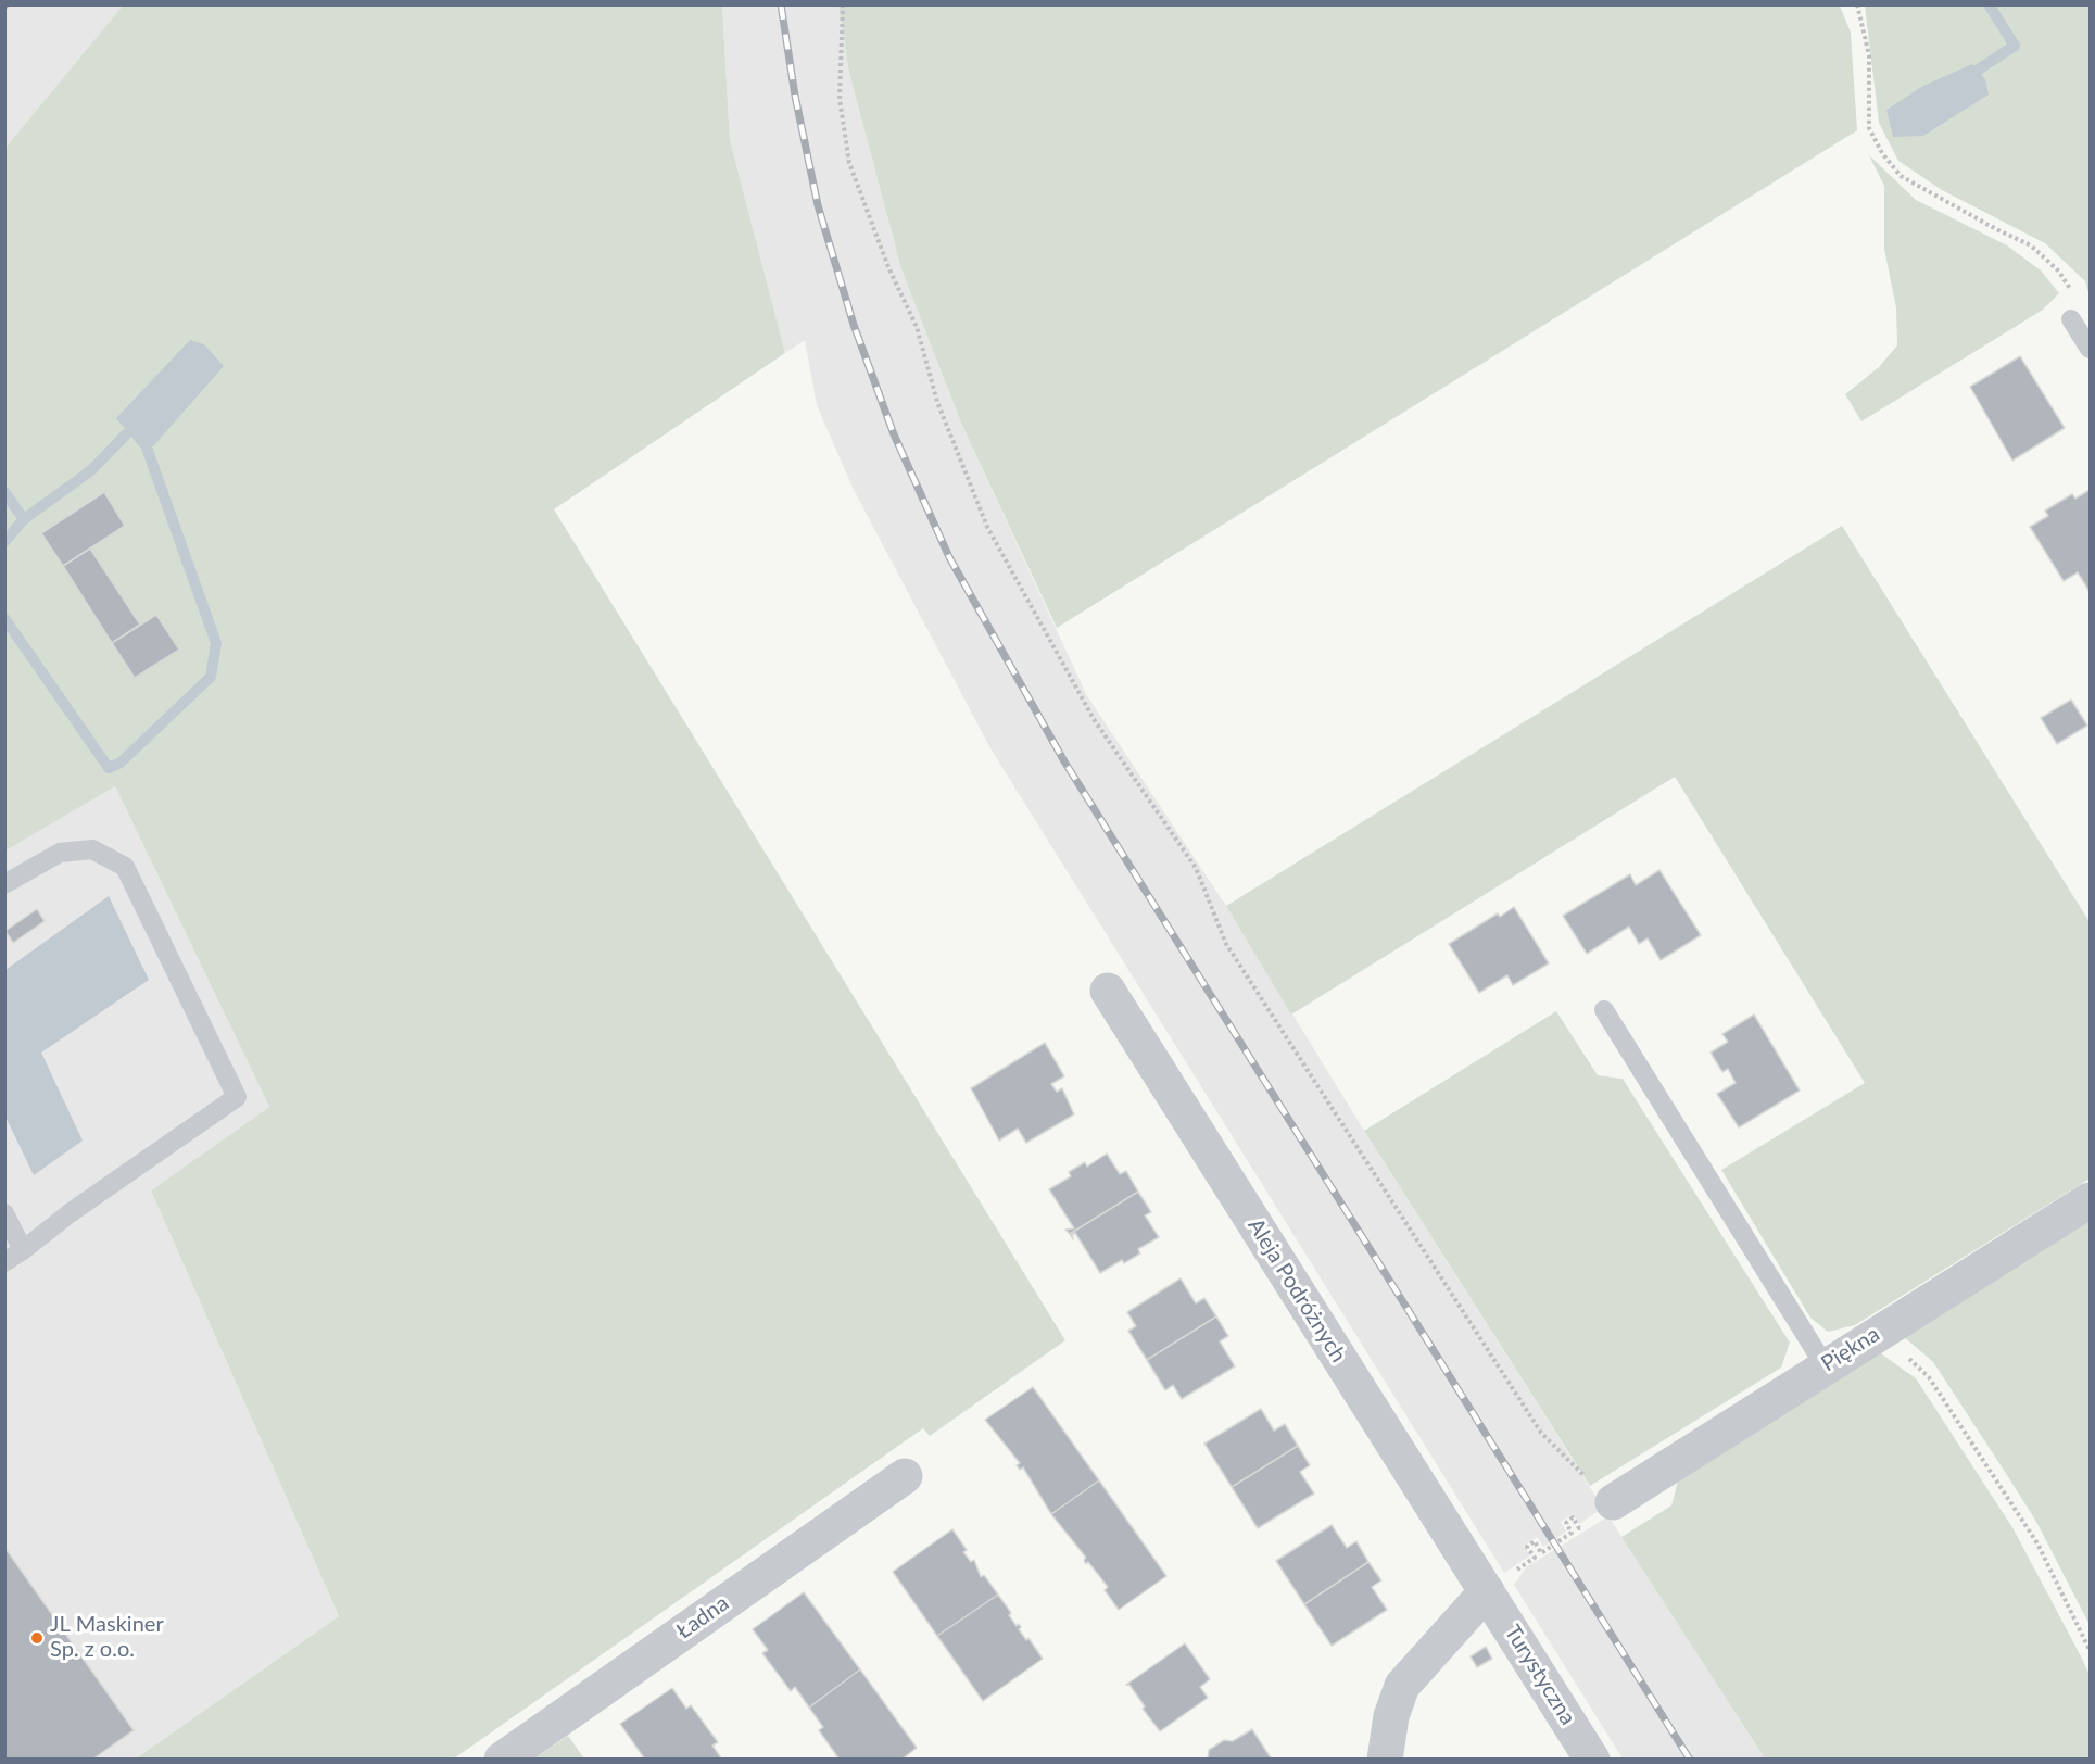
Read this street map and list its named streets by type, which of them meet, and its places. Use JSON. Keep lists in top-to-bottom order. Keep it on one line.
{"streets":{"street":["Aleja Podróżnych","Piękna","Ładna","Turystyczna"]},"crossings":[["Aleja Podróżnych","Turystyczna"]],"places":["JL Maskiner Sp. z o.o."]}
